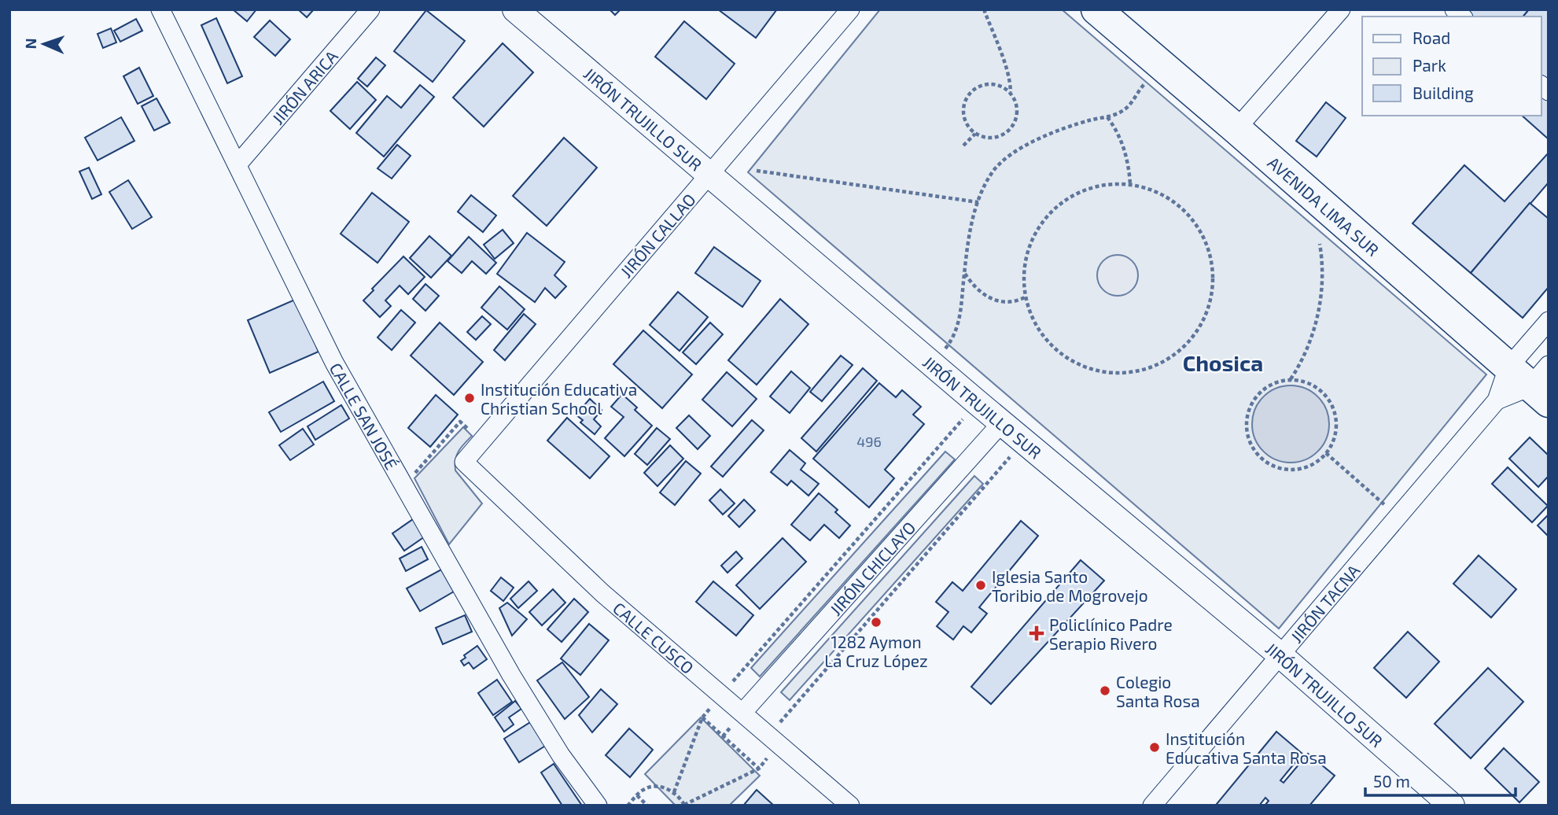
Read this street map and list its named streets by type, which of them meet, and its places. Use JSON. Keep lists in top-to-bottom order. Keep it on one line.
{"streets":{"highway":["AVENIDA LIMA SUR"],"street":["JIRÓN ARICA","JIRÓN TRUJILLO SUR","JIRÓN CALLAO","CALLE SAN JOSÉ","JIRÓN CHICLAYO","JIRÓN TACNA","CALLE CUSCO"]},"crossings":[["JIRÓN ARICA","CALLE SAN JOSÉ"],["JIRÓN TRUJILLO SUR","JIRÓN CALLAO"],["JIRÓN TRUJILLO SUR","JIRÓN CHICLAYO"],["JIRÓN TRUJILLO SUR","JIRÓN TACNA"],["AVENIDA LIMA SUR","JIRÓN TACNA"],["JIRÓN CALLAO","CALLE CUSCO"],["JIRÓN CHICLAYO","CALLE CUSCO"]],"districts":["Chosica"],"places":{"other":["Institución Educativa Christian School","Iglesia Santo Toribio de Mogrovejo","1282 Aymon La Cruz López","Colegio Santa Rosa","Institución Educativa Santa Rosa"],"health":["Policlínico Padre Serapio Rivero"]},"house_numbers":["496"],"legend":["Road","Park","Building"],"scale_bar":"50 m","north":"left"}
